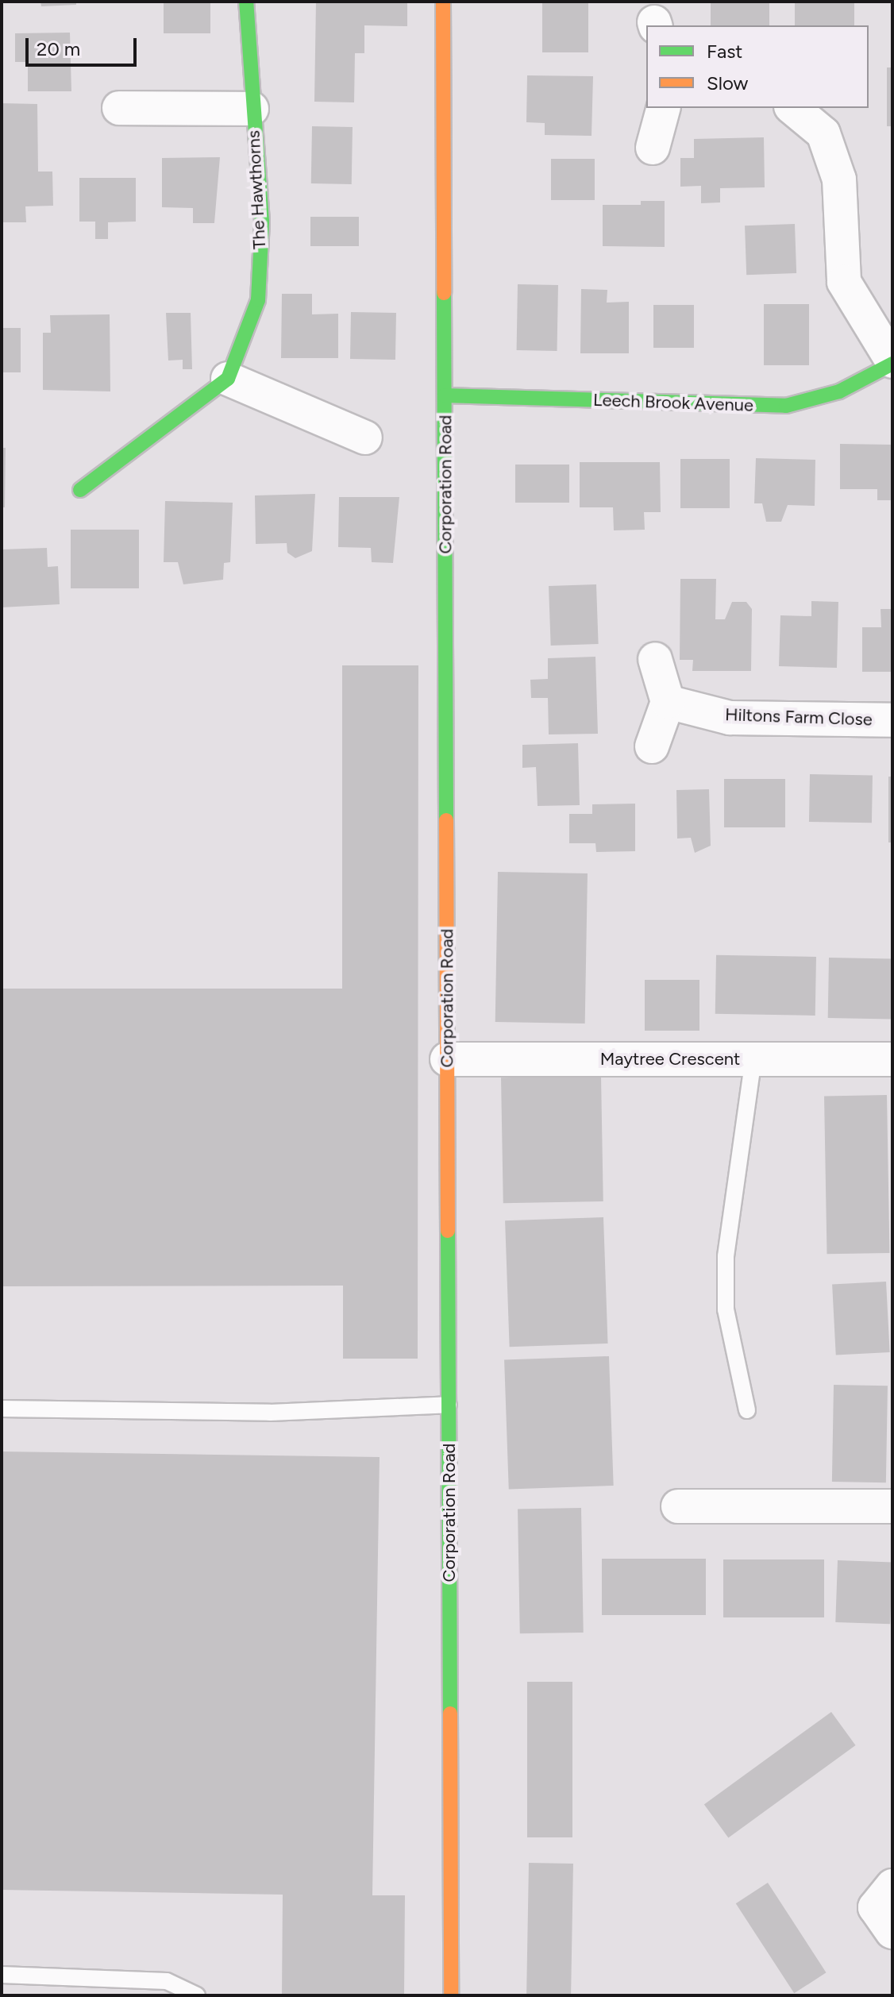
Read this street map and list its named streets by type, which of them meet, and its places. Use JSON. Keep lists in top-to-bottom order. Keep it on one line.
{"streets":{"street":["The Hawthorns","Leech Brook Avenue","Corporation Road","Hiltons Farm Close","Maytree Crescent"]},"crossings":[["Leech Brook Avenue","Corporation Road"],["Corporation Road","Maytree Crescent"]],"legend":["Fast","Slow"],"scale_bar":"20 m"}
